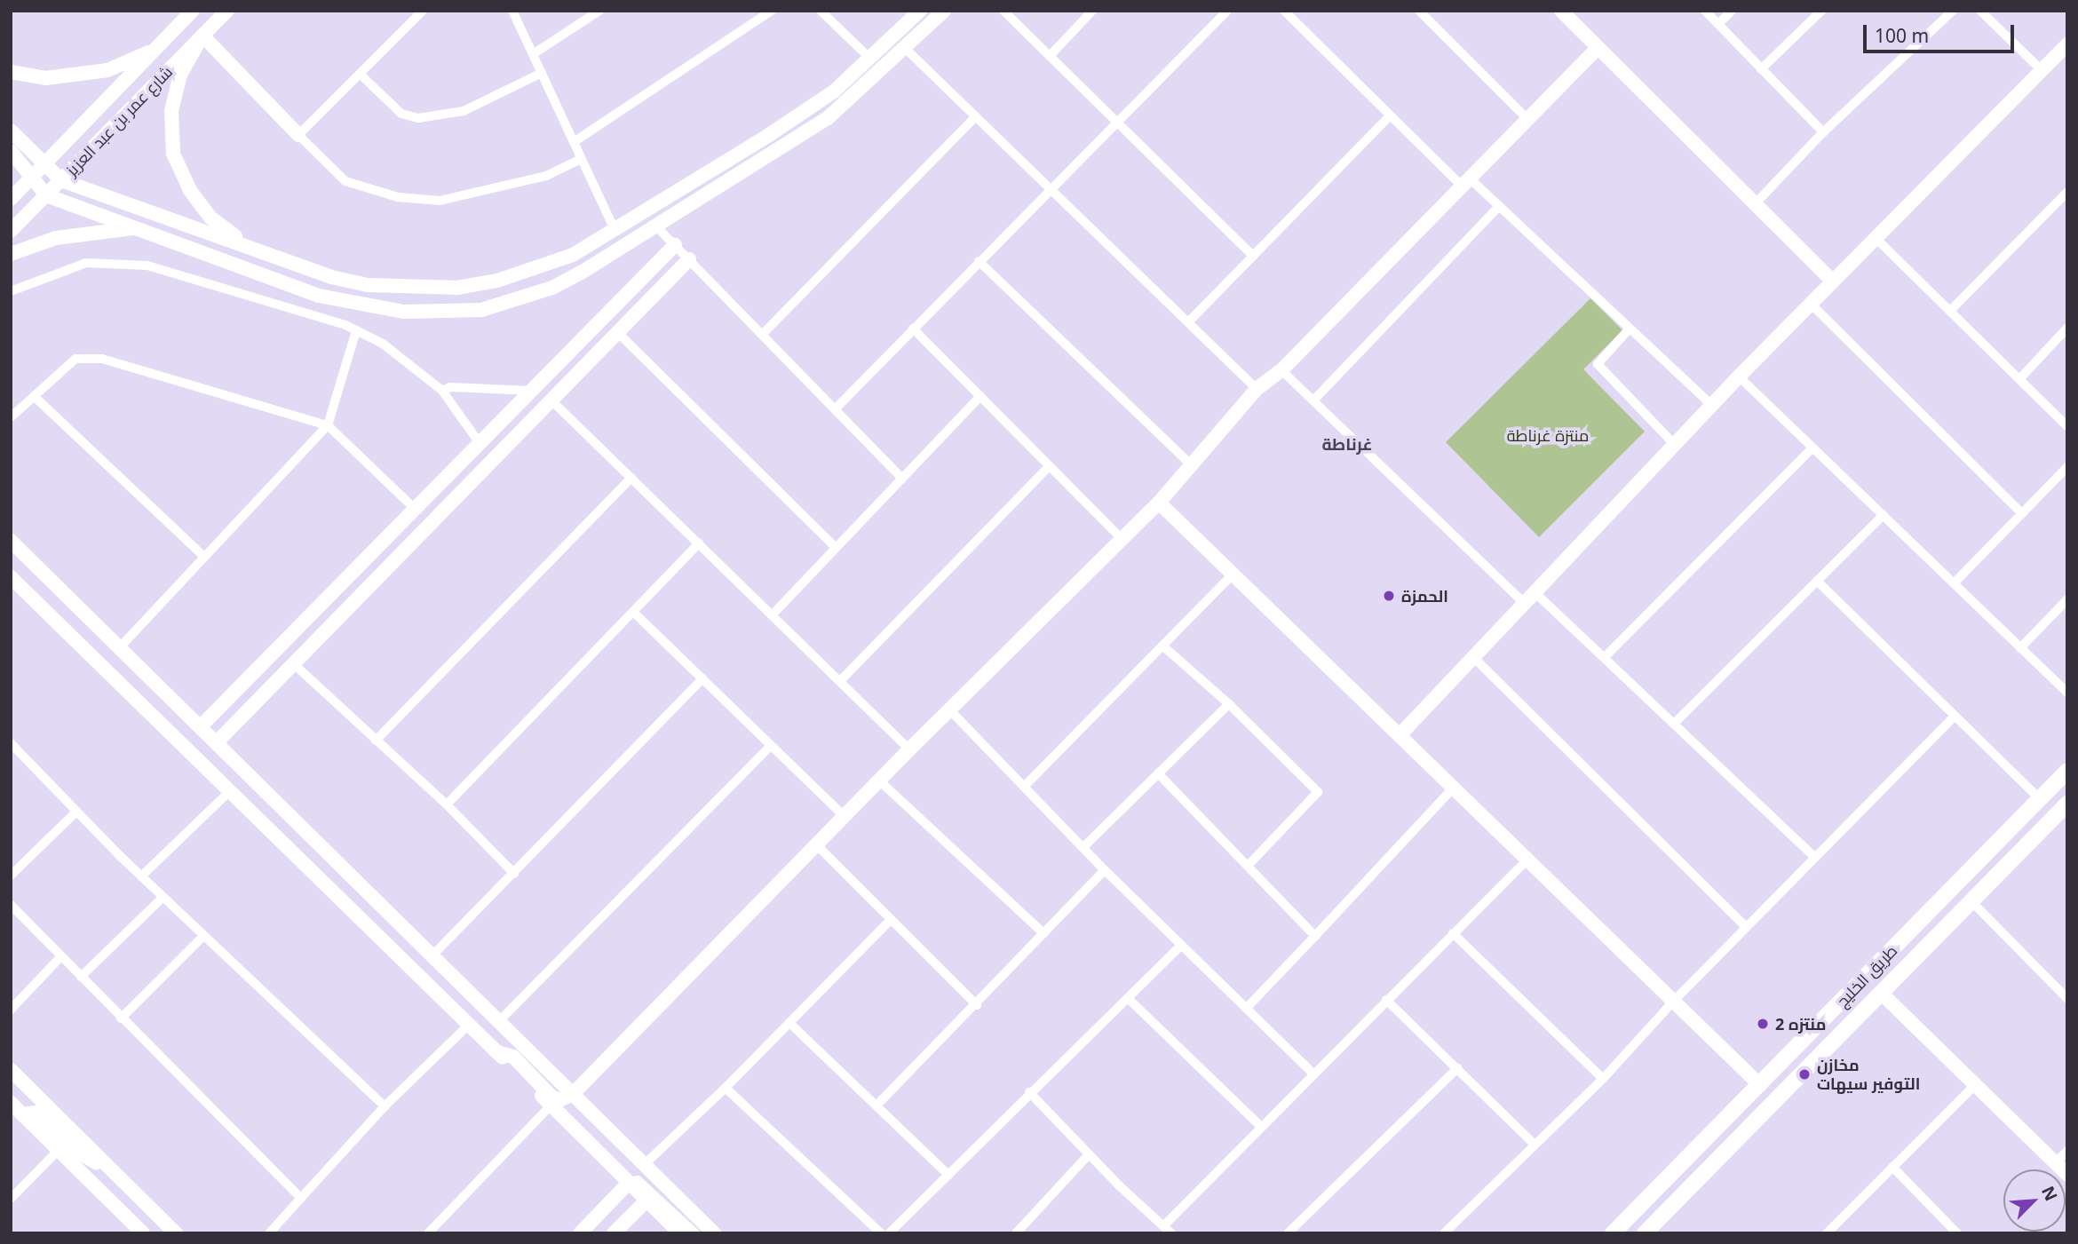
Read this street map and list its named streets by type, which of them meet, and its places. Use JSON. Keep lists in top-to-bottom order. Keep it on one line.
{"streets":{"main road":["طريق الخليج"],"street":["شارع عمر بن عبد العزيز"]},"districts":["غرناطة"],"parks":["منتزة غرناطة"],"places":["الحمزة","منتزه 2","مخازن التوفير سيهات"],"scale_bar":"100 m","north":"top right"}
